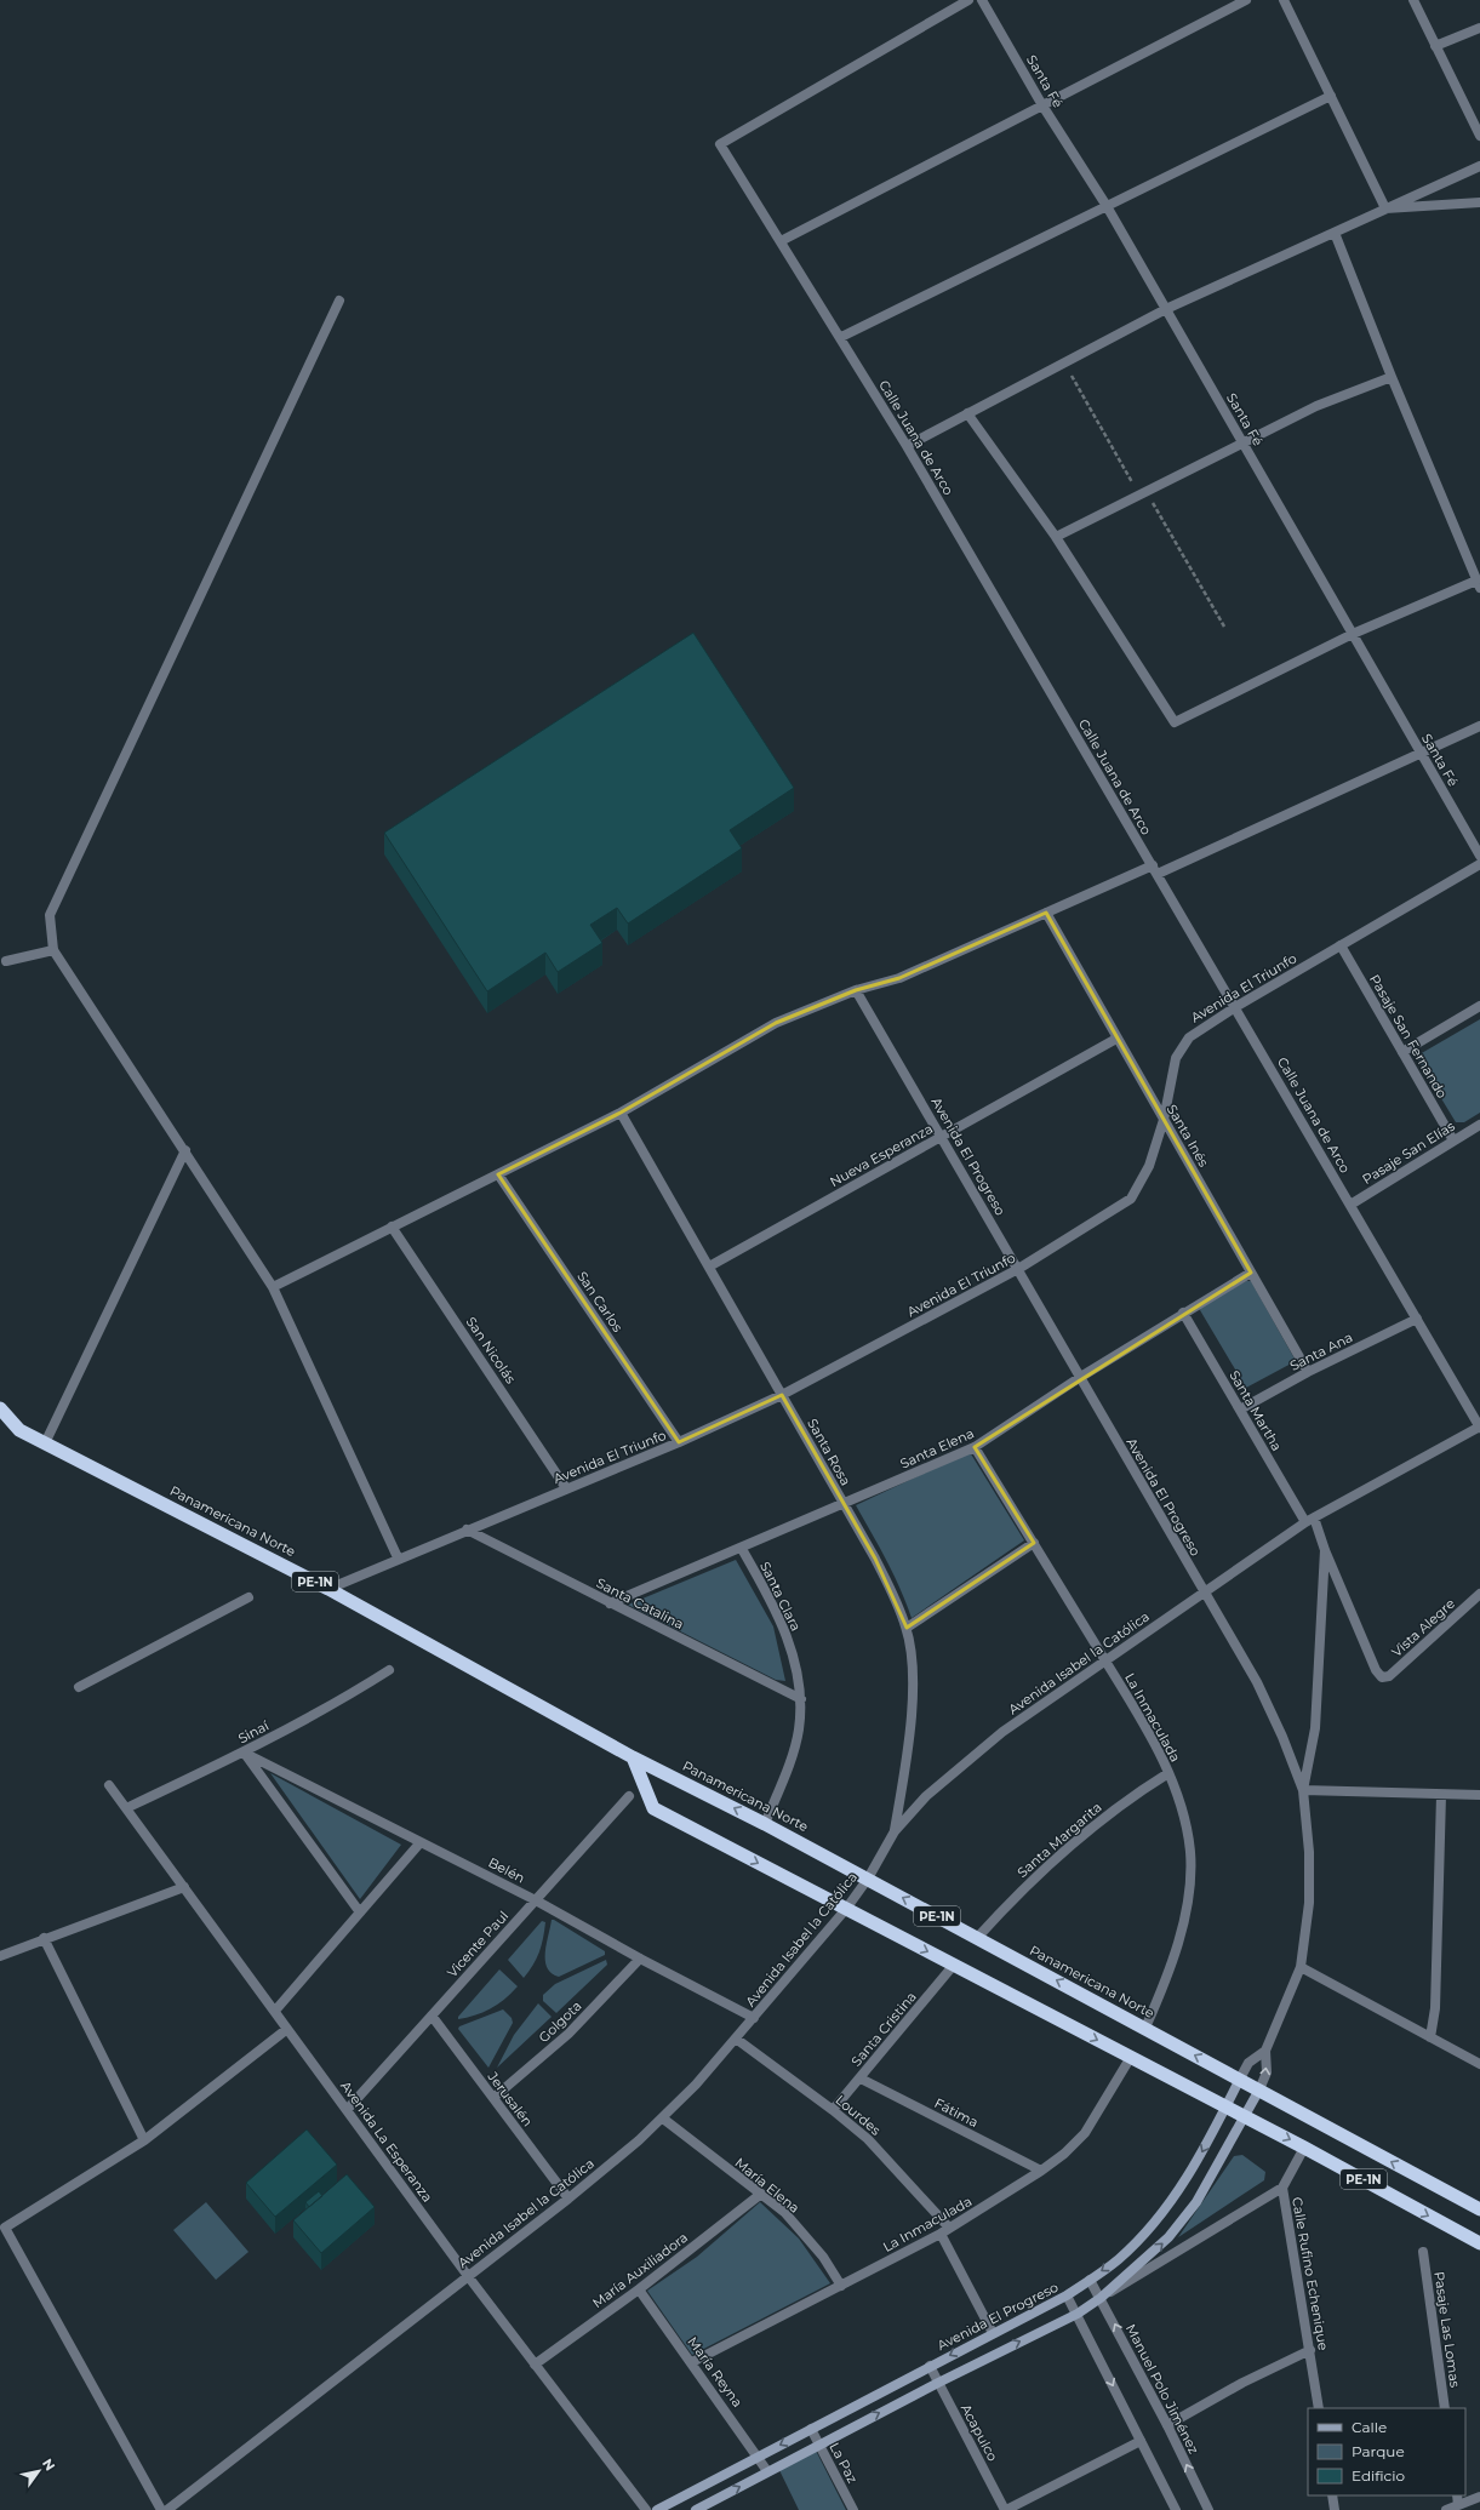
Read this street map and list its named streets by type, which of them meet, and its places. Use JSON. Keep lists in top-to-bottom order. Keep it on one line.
{"streets":{"highway":["Panamericana Norte","PE-1N"],"main road":["Avenida El Progreso"],"street":["Santa Fé","Calle Juana de Arco","Avenida El Triunfo","Pasaje San Fernando","Santa Inés","Pasaje San Elías","Nueva Esperanza","San Carlos","San Nicolás","Santa Ana","Santa Martha","Santa Elena","Santa Rosa","Santa Clara","Santa Catalina","Vista Alegre","Avenida Isabel la Católica","La Inmaculada","Sinaí","Santa Margarita","Belén","Vicente Paul","Golgota","Santa Cristina","Jerusalén","Fátima","Lourdes","Avenida La Esperanza","María Elena","María Auxiliadora","Calle Rufino Echenique","Pasaje Las Lomas","María Reyna","Manuel Polo Jiménez","Acapulco","La Paz"]},"crossings":[["Calle Juana de Arco","Avenida El Triunfo"],["Calle Juana de Arco","Pasaje San Elías"],["Calle Juana de Arco","Santa Ana"],["Calle Juana de Arco","Avenida Isabel la Católica"],["Avenida El Triunfo","Pasaje San Fernando"],["Avenida El Triunfo","Santa Inés"],["Avenida El Triunfo","Avenida El Progreso"],["Avenida El Triunfo","San Carlos"],["Avenida El Triunfo","San Nicolás"],["Avenida El Triunfo","Santa Rosa"],["Avenida El Triunfo","Panamericana Norte"],["Avenida El Triunfo","Santa Catalina"],["Pasaje San Fernando","Pasaje San Elías"],["Santa Inés","Nueva Esperanza"],["Santa Inés","Santa Ana"],["Santa Inés","Santa Elena"],["Nueva Esperanza","Avenida El Progreso"],["Nueva Esperanza","Santa Rosa"],["Avenida El Progreso","Santa Elena"],["Avenida El Progreso","Panamericana Norte"],["Avenida El Progreso","PE-1N"],["Avenida El Progreso","Avenida Isabel la Católica"],["Avenida El Progreso","Lourdes"],["Avenida El Progreso","Calle Rufino Echenique"],["Avenida El Progreso","María Reyna"],["Avenida El Progreso","Manuel Polo Jiménez"],["Avenida El Progreso","Acapulco"],["Avenida El Progreso","La Paz"],["Santa Ana","Santa Martha"],["Santa Martha","Santa Elena"],["Santa Martha","Vista Alegre"],["Santa Martha","Avenida Isabel la Católica"],["Santa Elena","Santa Rosa"],["Santa Elena","Santa Clara"],["Santa Elena","Santa Catalina"],["Santa Elena","La Inmaculada"],["Santa Rosa","Avenida Isabel la Católica"],["Panamericana Norte","PE-1N"],["Panamericana Norte","Santa Clara"],["Panamericana Norte","Avenida Isabel la Católica"],["Panamericana Norte","La Inmaculada"],["Panamericana Norte","Santa Margarita"],["PE-1N","Avenida Isabel la Católica"],["PE-1N","La Inmaculada"],["PE-1N","Santa Cristina"],["PE-1N","Calle Rufino Echenique"],["Santa Clara","Santa Catalina"],["Avenida Isabel la Católica","La Inmaculada"],["Avenida Isabel la Católica","Belén"],["Avenida Isabel la Católica","Jerusalén"],["Avenida Isabel la Católica","Lourdes"],["Avenida Isabel la Católica","Avenida La Esperanza"],["Avenida Isabel la Católica","María Elena"],["La Inmaculada","Santa Margarita"],["La Inmaculada","Fátima"],["La Inmaculada","Lourdes"],["La Inmaculada","María Elena"],["La Inmaculada","María Reyna"],["Sinaí","Belén"],["Sinaí","Avenida La Esperanza"],["Belén","Vicente Paul"],["Belén","Golgota"],["Vicente Paul","Jerusalén"],["Vicente Paul","Avenida La Esperanza"],["Golgota","Jerusalén"],["Santa Cristina","Fátima"],["Santa Cristina","Lourdes"],["Avenida La Esperanza","María Auxiliadora"],["María Elena","María Auxiliadora"],["María Auxiliadora","María Reyna"]],"legend":["Calle","Parque","Edificio"],"north":"top right"}
